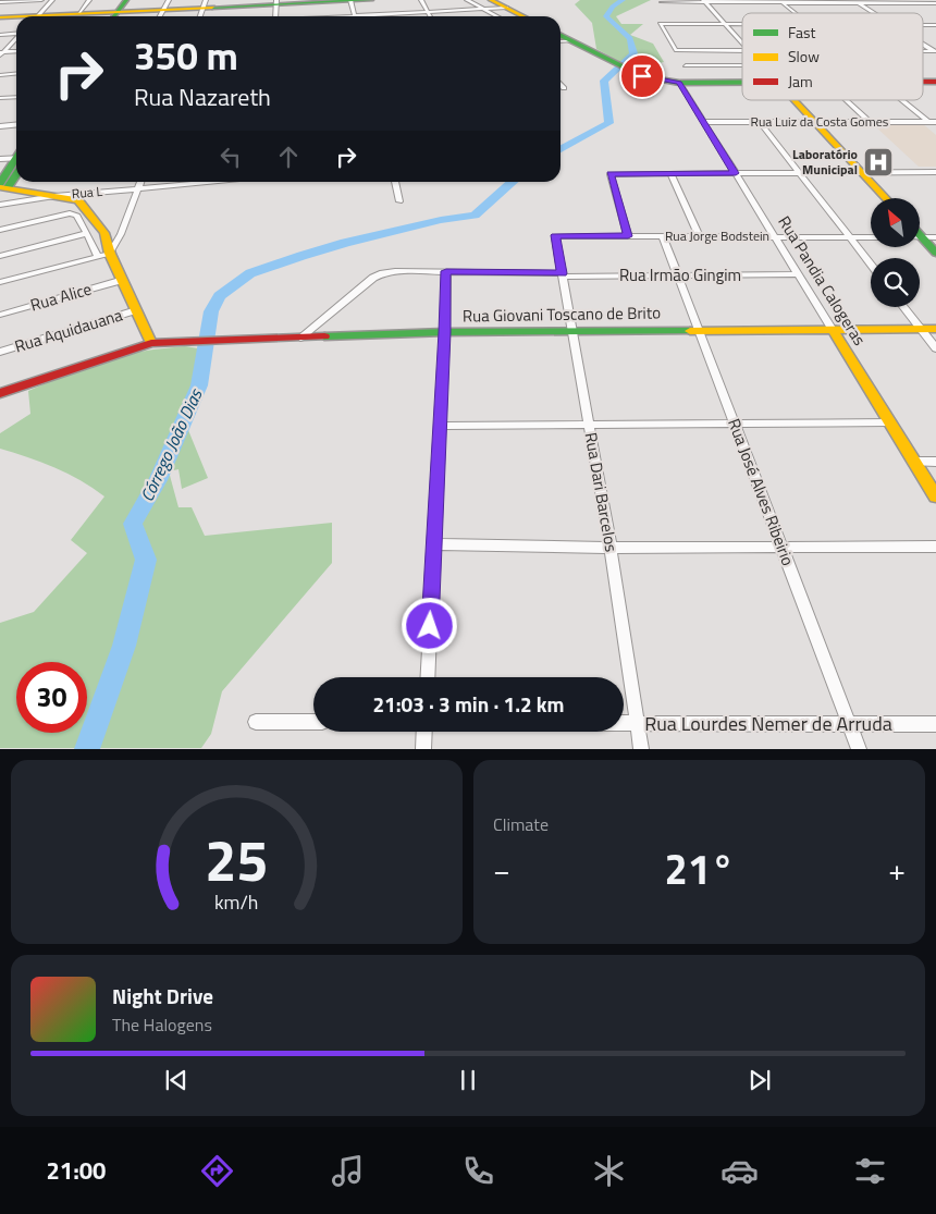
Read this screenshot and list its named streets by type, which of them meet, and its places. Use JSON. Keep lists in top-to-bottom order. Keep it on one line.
{"streets":{"main road":["Rua Pandia Calogeras","Rua Giovani Toscano de Brito"],"street":["Rua Luiz da Costa Gomes","Rua L","Rua Jorge Bodstein","Rua Irmão Gingim","Rua Alice","Rua Aquidauana","Rua Dari Barcelos","Rua José Alves Ribeirio","Rua Lourdes Nemer de Arruda"]},"crossings":[["Rua Luiz da Costa Gomes","Rua Pandia Calogeras"],["Rua Jorge Bodstein","Rua Pandia Calogeras"],["Rua Jorge Bodstein","Rua Dari Barcelos"],["Rua Jorge Bodstein","Rua José Alves Ribeirio"],["Rua Irmão Gingim","Rua Pandia Calogeras"],["Rua Irmão Gingim","Rua Giovani Toscano de Brito"],["Rua Irmão Gingim","Rua Dari Barcelos"],["Rua Irmão Gingim","Rua José Alves Ribeirio"],["Rua Pandia Calogeras","Rua Giovani Toscano de Brito"],["Rua Giovani Toscano de Brito","Rua Dari Barcelos"],["Rua Giovani Toscano de Brito","Rua José Alves Ribeirio"],["Rua Dari Barcelos","Rua Lourdes Nemer de Arruda"],["Rua José Alves Ribeirio","Rua Lourdes Nemer de Arruda"]],"water":["Córrego João Dias"],"places":{"hospital":["Laboratório Municipal"]},"legend":["Fast","Slow","Jam"],"north":"top left","page":{"turn":["350 m","Rua Nazareth"],"limit":"30","trip":"21:03 · 3 min · 1.2 km","tile":"Climate","heat":["−","21°","+"],"song":["Night Drive","The Halogens"],"tabs":"21:00","gauge":["25","km/h"]}}
